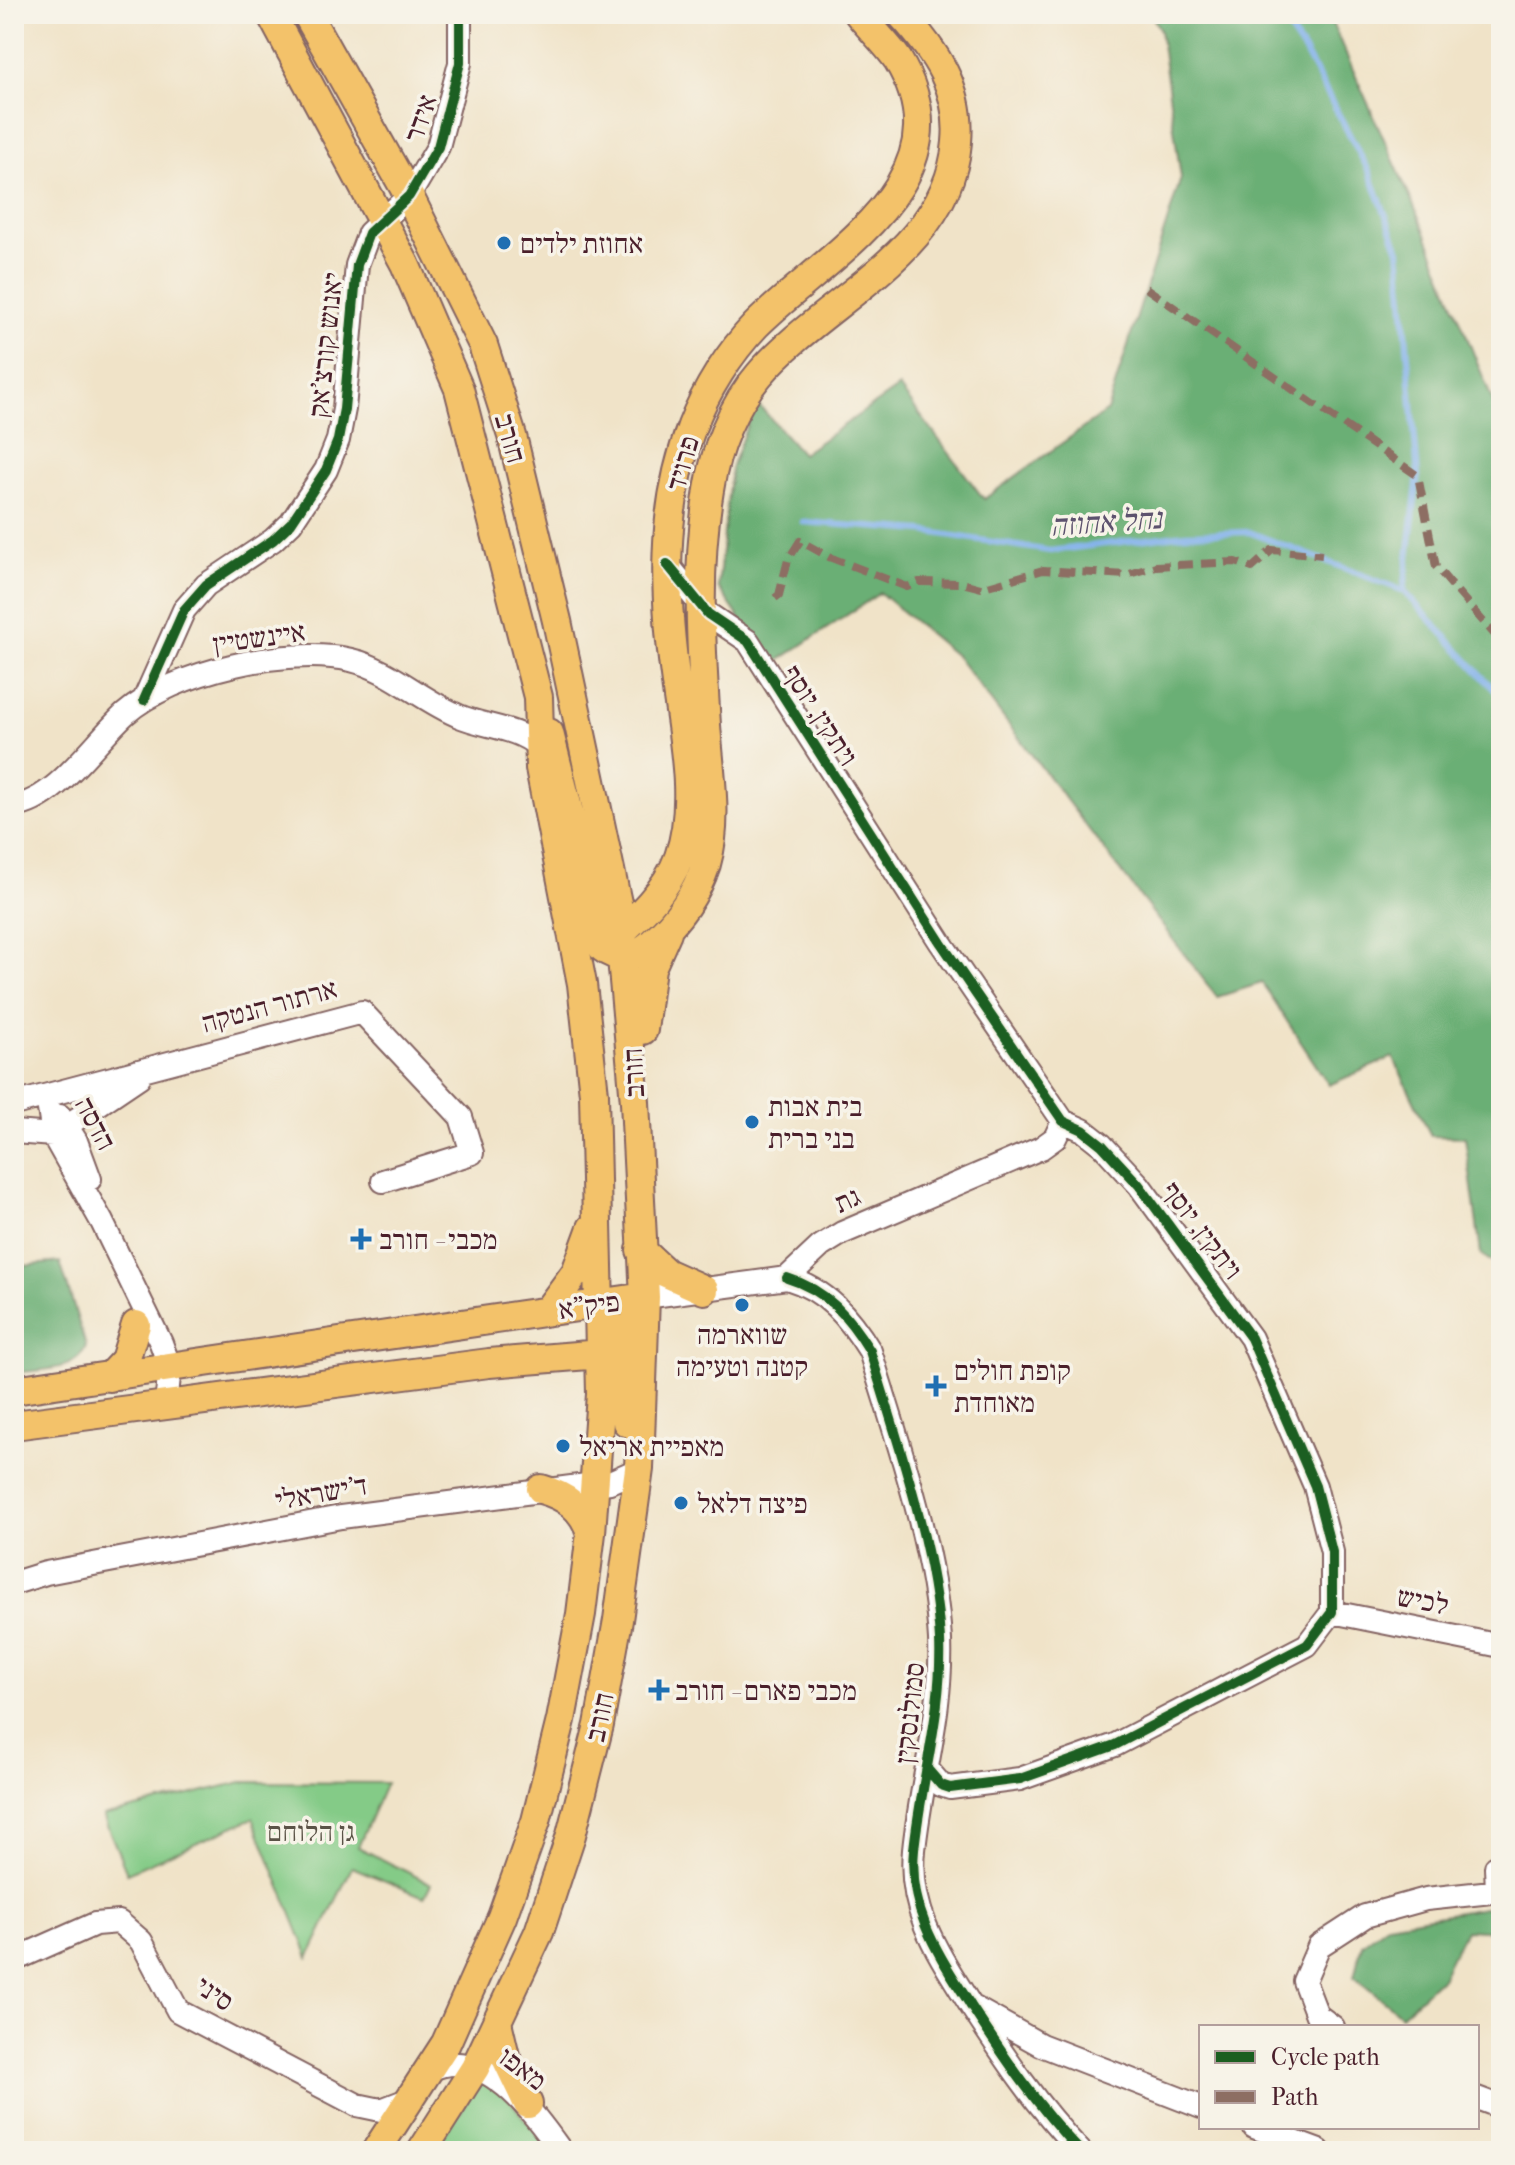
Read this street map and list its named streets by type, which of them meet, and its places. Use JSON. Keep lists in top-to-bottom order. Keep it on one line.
{"streets":{"main road":["חורב","פרויד","פיק\"א"],"street":["אידר","יאנוש קורצ'אק","איינשטיין","ויתקין, יוסף","ארתור הנטקה","הדסה","גת","ד'ישראלי","לכיש","סמולנסקין","סיני","מאפו"]},"crossings":[["אידר","יאנוש קורצ'אק"],["אידר","חורב"],["יאנוש קורצ'אק","חורב"],["יאנוש קורצ'אק","איינשטיין"],["חורב","פרויד"],["חורב","איינשטיין"],["חורב","פיק\"א"],["חורב","ד'ישראלי"],["חורב","סיני"],["חורב","מאפו"],["פרויד","ויתקין, יוסף"],["ויתקין, יוסף","גת"],["ויתקין, יוסף","לכיש"],["ארתור הנטקה","הדסה"],["הדסה","פיק\"א"],["גת","סמולנסקין"]],"water":["נחל אחוזה"],"parks":["גן הלוחם"],"places":{"other":["אחוזת ילדים","בית אבות בני ברית","שווארמה קטנה וטעימה","מאפיית אריאל","פיצה דלאל"],"health":["מכבי - חורב","קופת חולים מאוחדת","מכבי פארם - חורב"]},"legend":["Cycle path","Path"]}
